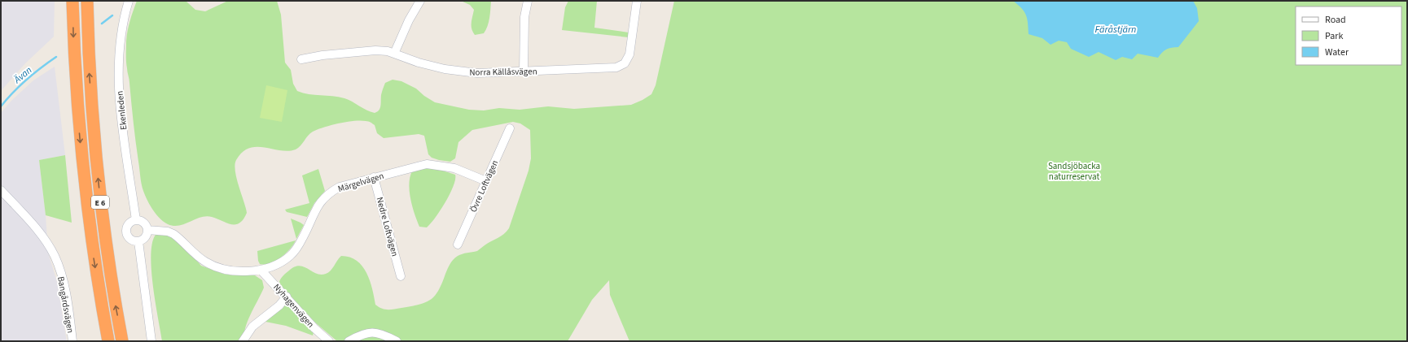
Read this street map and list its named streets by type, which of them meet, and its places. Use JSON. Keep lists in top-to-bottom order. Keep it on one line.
{"streets":{"highway":["E 6"],"street":["Norra Källåsvägen","Ekenleden","Märgelvägen","Övre Loftvägen","Nedre Loftvägen","Bangårdsvägen","Nyhagenvägen"]},"crossings":[["Ekenleden","Märgelvägen"],["Märgelvägen","Övre Loftvägen"],["Märgelvägen","Nedre Loftvägen"],["Märgelvägen","Nyhagenvägen"]],"water":["Färåstjärn","Ävan"],"parks":["Sandsjöbacka naturreservat"],"legend":["Road","Park","Water"]}
